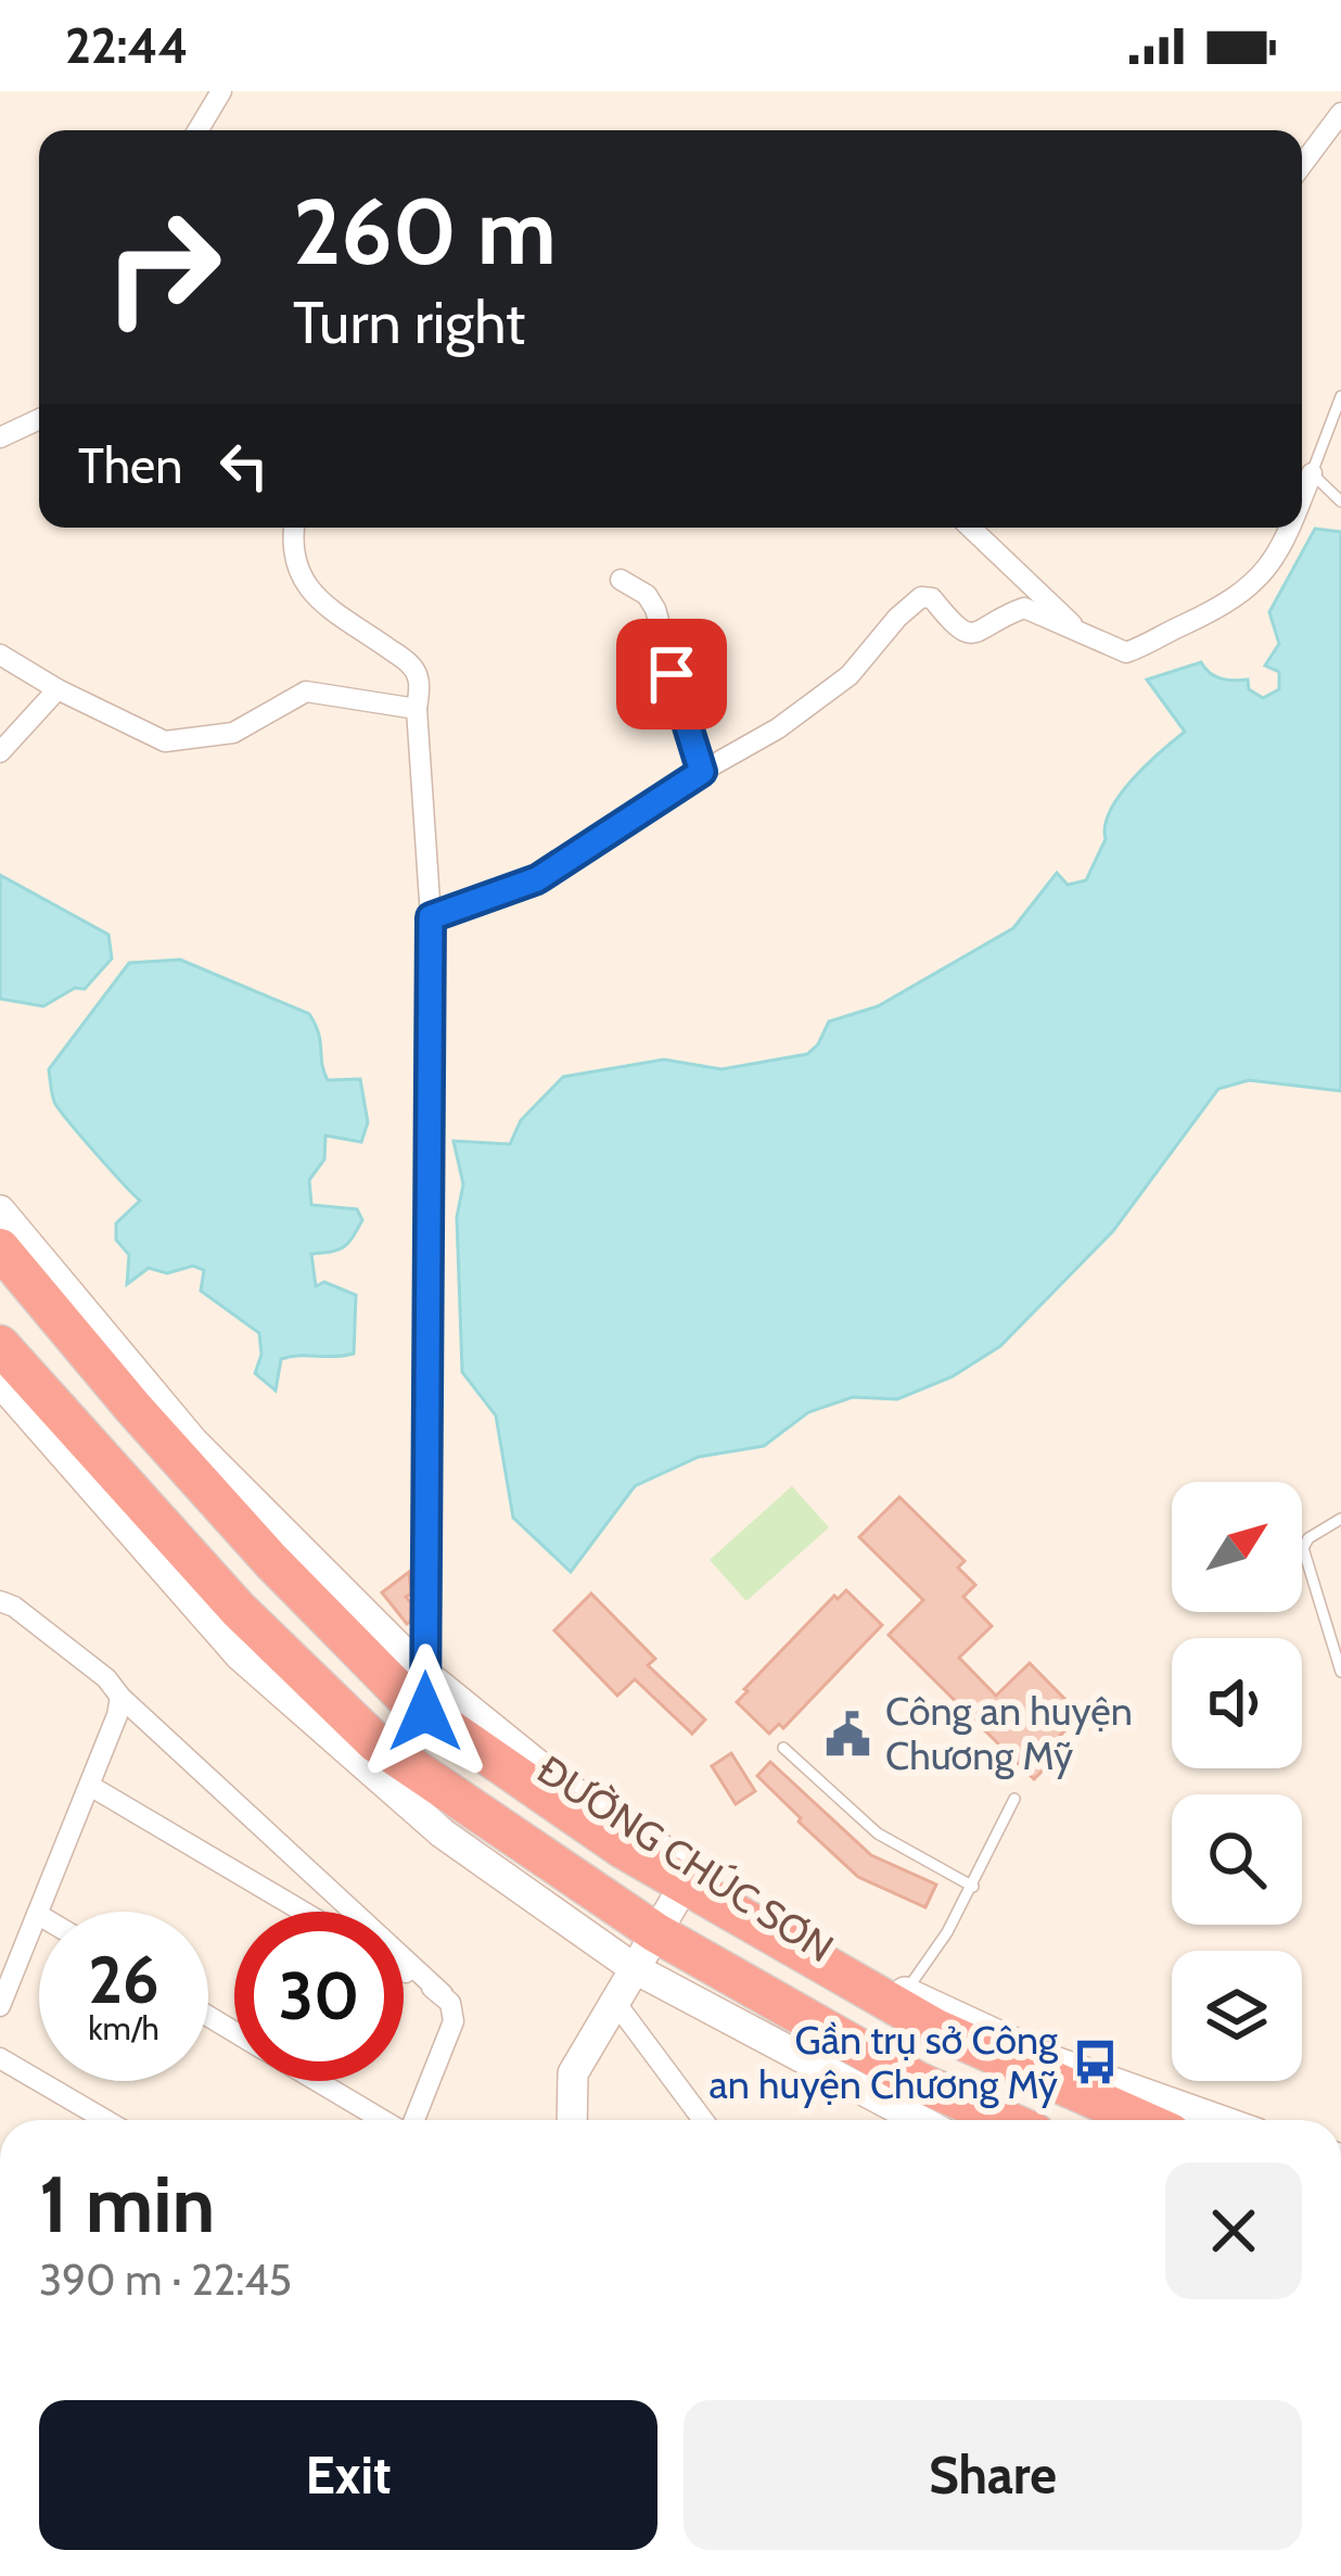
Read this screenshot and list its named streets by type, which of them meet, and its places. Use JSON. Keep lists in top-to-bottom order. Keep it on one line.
{"streets":{"highway":["ĐƯỜNG CHÚC SƠN"]},"places":{"public building":["Công an huyện Chương Mỹ"],"bus stop":["Gần trụ sở Công an huyện Chương Mỹ"]},"north":"top right","page":{"status":"22:44","turn":["260 m","Turn right"],"then":"Then","speed":"26 km/h","limit":"30","heading":["1 min","390 m · 22:45"],"buttons":["Exit","Share"]}}
